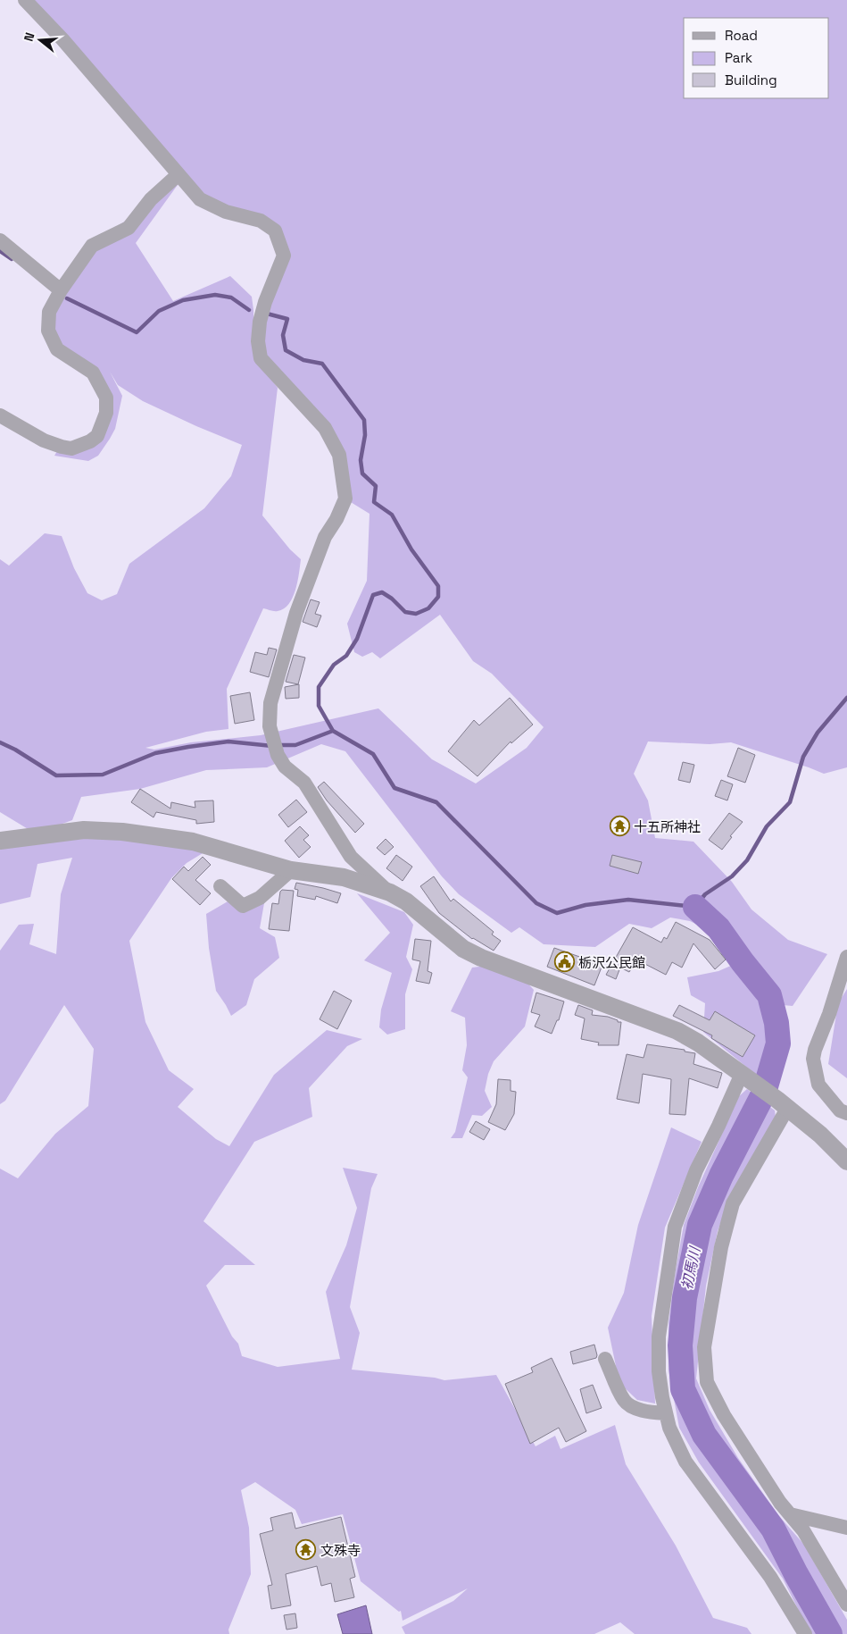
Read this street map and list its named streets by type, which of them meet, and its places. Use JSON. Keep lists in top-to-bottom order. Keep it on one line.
{"water":["初馬川"],"places":{"temple":["十五所神社","文殊寺"],"public building":["栃沢公民館"]},"legend":["Road","Park","Building"],"north":"left"}
